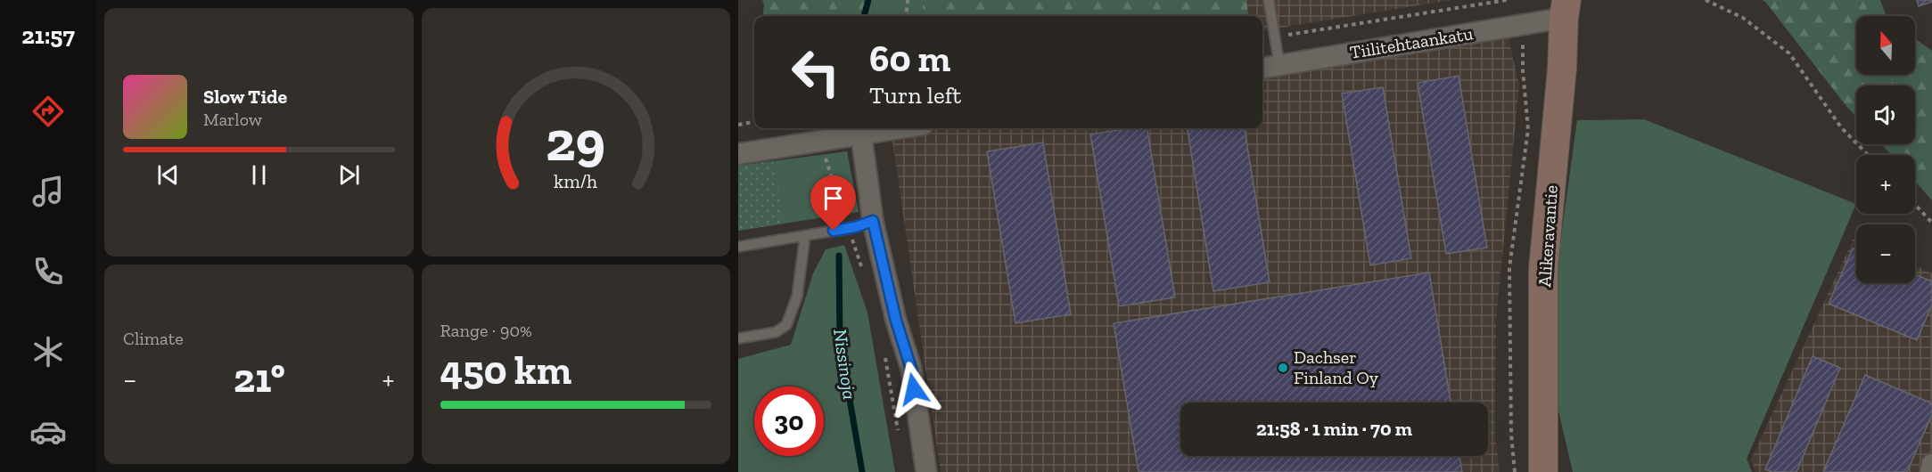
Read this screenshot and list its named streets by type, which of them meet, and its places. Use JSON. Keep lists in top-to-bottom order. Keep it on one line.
{"streets":{"street":["Tiilitehtaankatu","Alikeravantie"]},"crossings":[["Tiilitehtaankatu","Alikeravantie"]],"water":["Nissinoja"],"places":["Dachser Finland Oy"],"north":"top","page":{"tabs":"21:57","map_buttons":["+","−"],"turn":["60 m","Turn left"],"song":["Slow Tide","Marlow"],"tile":["Climate",["Range · 90%","450 km"]],"heat":["−","21°","+"],"limit":"30","trip":"21:58 · 1 min · 70 m","gauge":["29","km/h"]}}
